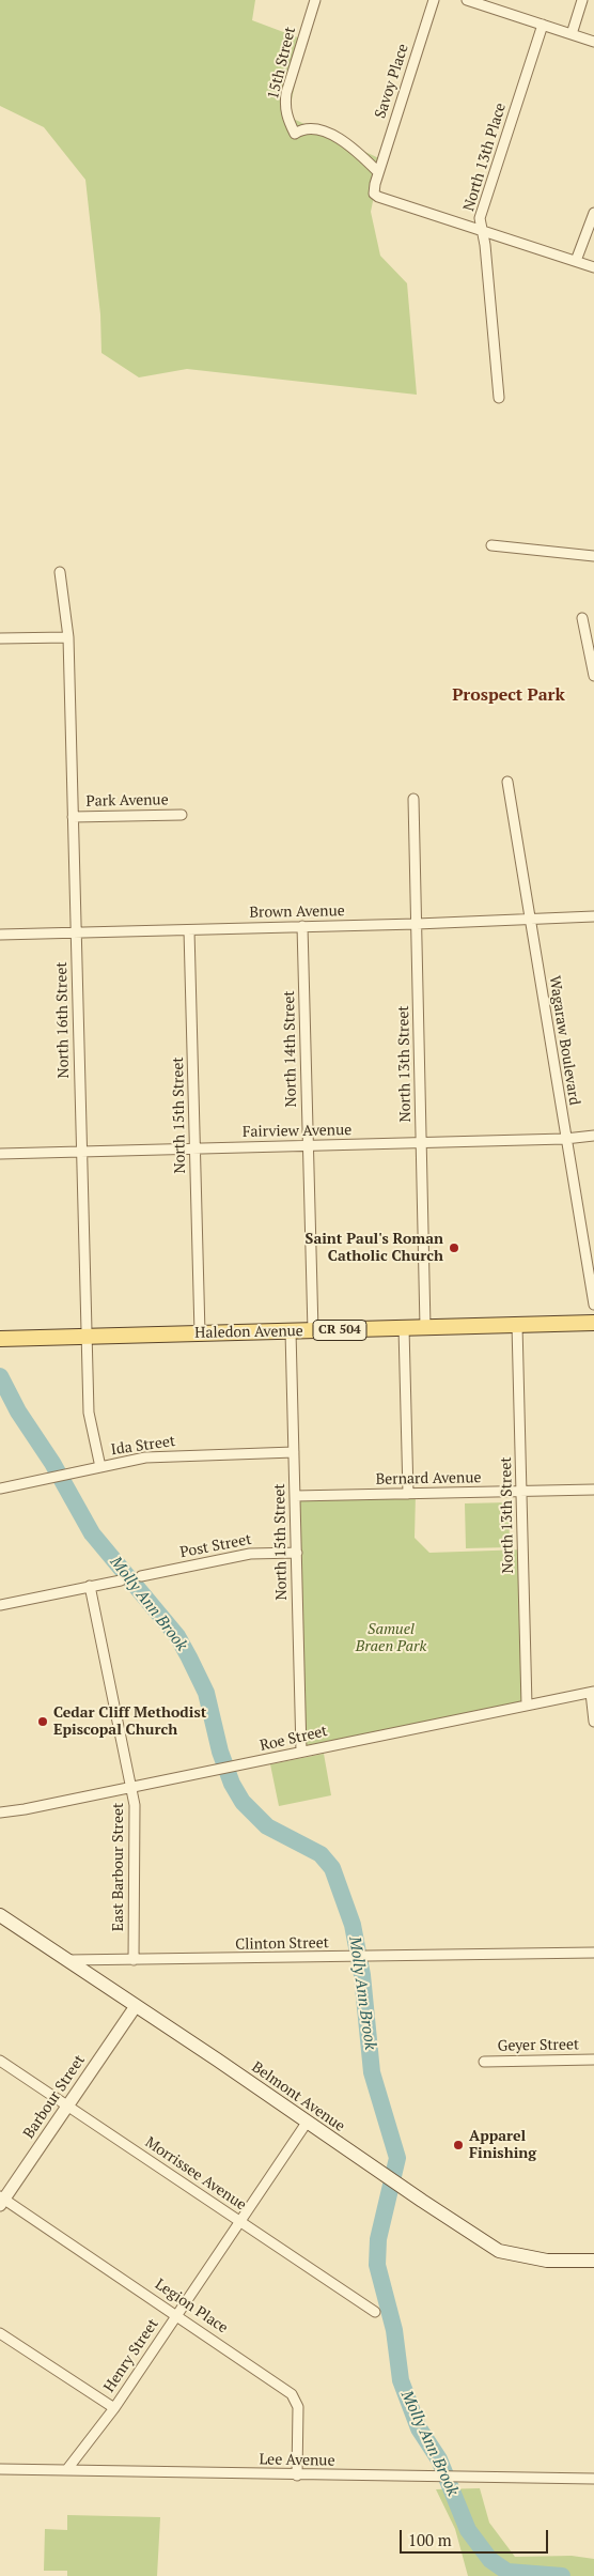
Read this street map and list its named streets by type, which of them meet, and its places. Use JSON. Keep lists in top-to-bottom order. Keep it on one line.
{"streets":{"main road":["CR 504","Haledon Avenue","Belmont Avenue"],"street":["15th Street","Savoy Place","North 13th Place","Park Avenue","Brown Avenue","North 16th Street","Wagaraw Boulevard","North 14th Street","North 13th Street","North 15th Street","Fairview Avenue","Ida Street","Bernard Avenue","Post Street","Roe Street","East Barbour Street","Clinton Street","Geyer Street","Barbour Street","Morrissee Avenue","Legion Place","Henry Street","Lee Avenue"]},"crossings":[["15th Street","Savoy Place"],["Savoy Place","North 13th Place"],["Park Avenue","North 16th Street"],["Brown Avenue","North 16th Street"],["Brown Avenue","Wagaraw Boulevard"],["Brown Avenue","North 14th Street"],["Brown Avenue","North 13th Street"],["Brown Avenue","North 15th Street"],["North 16th Street","Fairview Avenue"],["North 16th Street","Haledon Avenue"],["North 16th Street","Ida Street"],["Wagaraw Boulevard","Fairview Avenue"],["North 14th Street","Fairview Avenue"],["North 14th Street","Haledon Avenue"],["North 13th Street","Fairview Avenue"],["North 13th Street","Haledon Avenue"],["North 13th Street","Bernard Avenue"],["North 13th Street","Roe Street"],["North 15th Street","Fairview Avenue"],["North 15th Street","Haledon Avenue"],["North 15th Street","Ida Street"],["North 15th Street","Bernard Avenue"],["North 15th Street","Post Street"],["North 15th Street","Roe Street"],["Roe Street","East Barbour Street"],["East Barbour Street","Clinton Street"],["Clinton Street","Belmont Avenue"],["Barbour Street","Belmont Avenue"],["Barbour Street","Morrissee Avenue"],["Barbour Street","Legion Place"],["Belmont Avenue","Henry Street"],["Morrissee Avenue","Henry Street"],["Legion Place","Henry Street"],["Legion Place","Lee Avenue"],["Henry Street","Lee Avenue"]],"districts":["Prospect Park"],"water":["Molly Ann Brook"],"parks":["Samuel Braen Park"],"places":["Saint Paul's Roman Catholic Church","Cedar Cliff Methodist Episcopal Church","Apparel Finishing"],"scale_bar":"100 m"}
